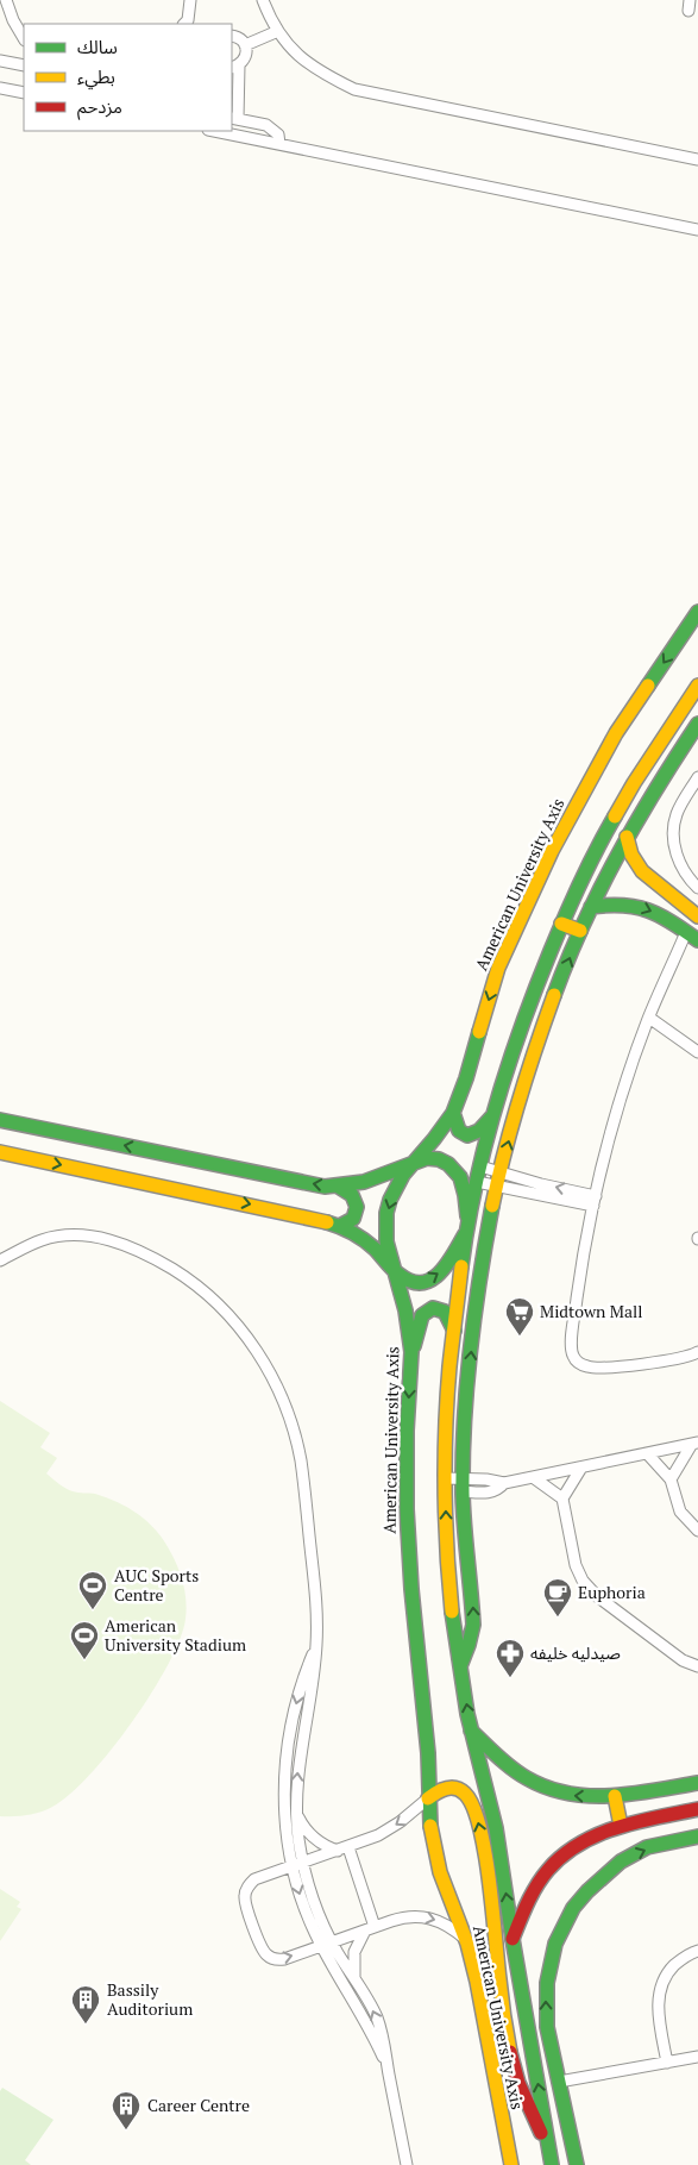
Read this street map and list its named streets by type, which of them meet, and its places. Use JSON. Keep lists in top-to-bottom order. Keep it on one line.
{"streets":{"main road":["American University Axis"]},"places":{"supermarket":["Midtown Mall"],"sports":["AUC Sports Centre","American University Stadium"],"cafe":["Euphoria"],"pharmacy":["صيدليه خليفه"],"building":["Bassily Auditorium","Career Centre"]},"legend":["سالك","بطيء","مزدحم"]}
